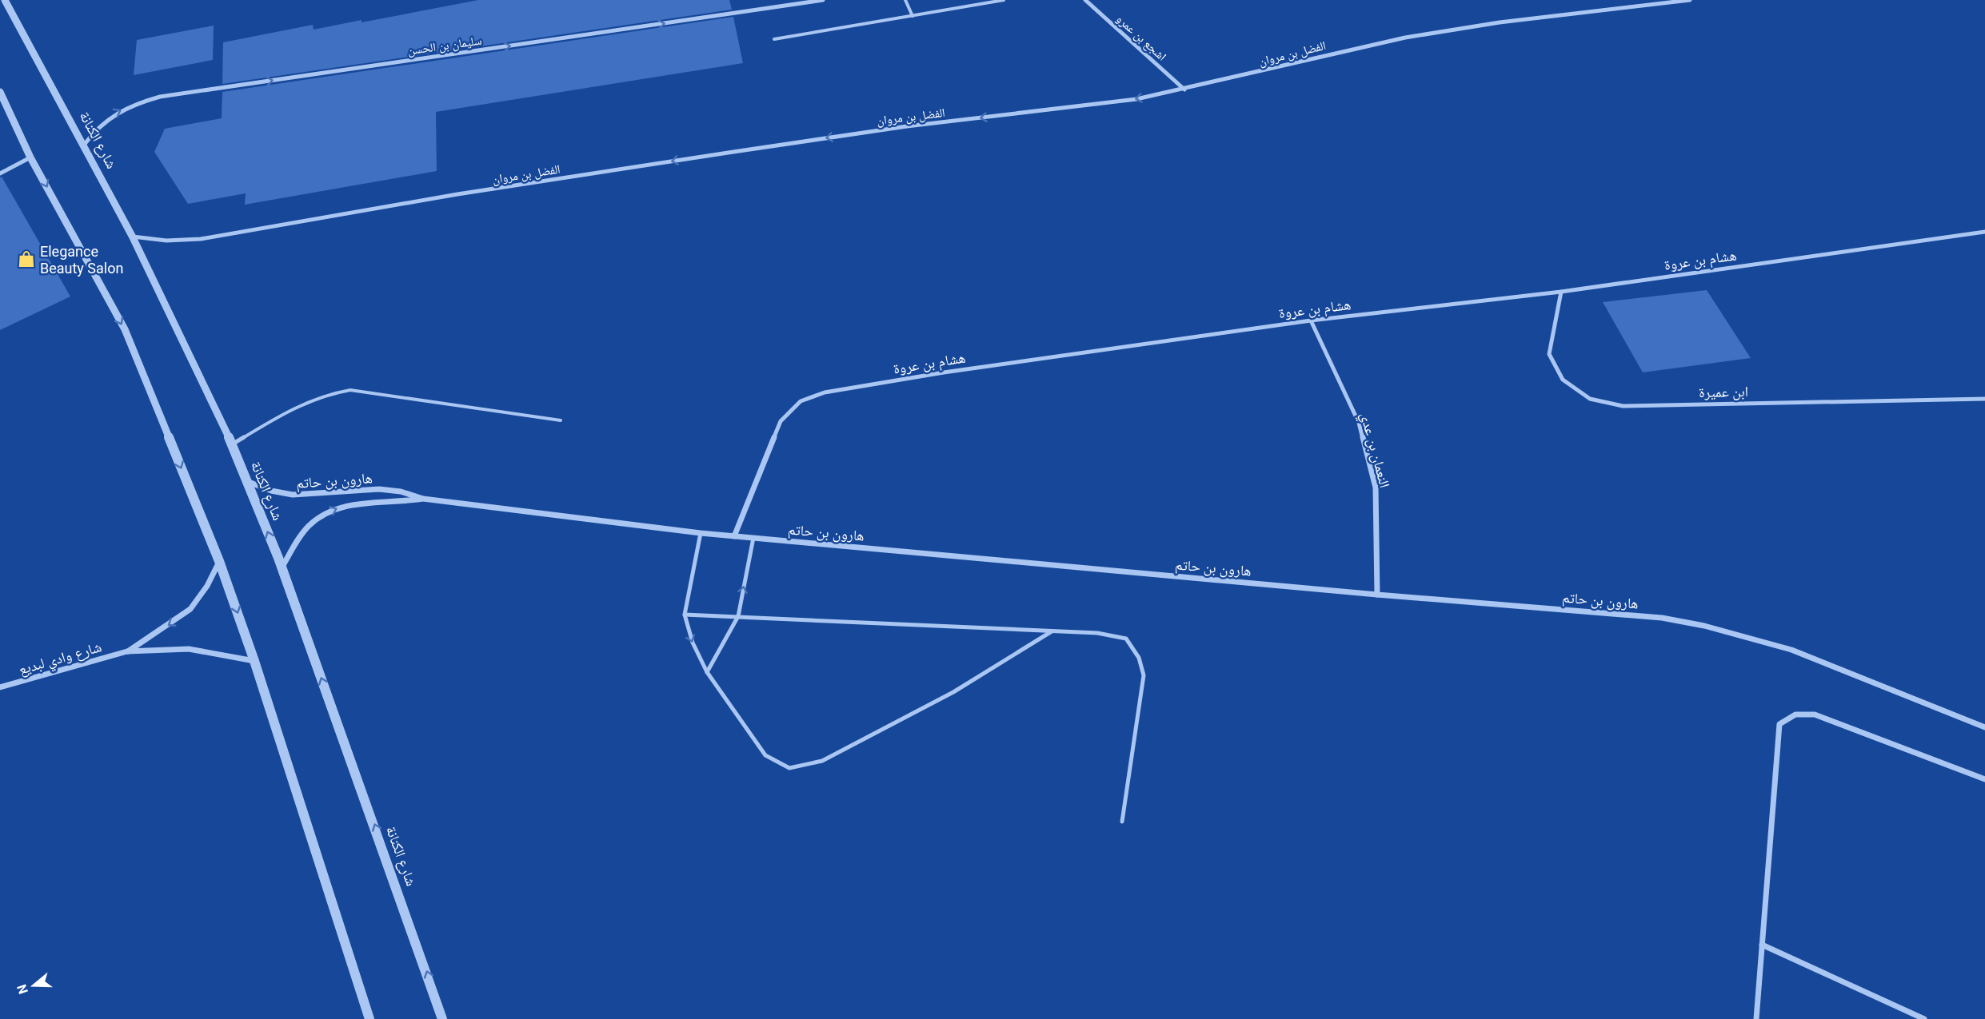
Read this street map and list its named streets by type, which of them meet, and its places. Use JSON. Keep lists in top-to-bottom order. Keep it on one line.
{"streets":{"street":["اشجع بن عمرو","سليمان بن الحسن","الفضل بن مروان","شارع الكنانة","هشام بن عروة","ابن عميرة","النعمان بن عدي","هارون بن حاتم","شارع وادي لبديع"]},"crossings":[["اشجع بن عمرو","الفضل بن مروان"],["سليمان بن الحسن","شارع الكنانة"],["الفضل بن مروان","شارع الكنانة"],["شارع الكنانة","هارون بن حاتم"],["هشام بن عروة","ابن عميرة"],["هشام بن عروة","النعمان بن عدي"],["هشام بن عروة","هارون بن حاتم"],["النعمان بن عدي","هارون بن حاتم"]],"one_way":["سليمان بن الحسن","الفضل بن مروان"],"places":{"shop":["Elegance Beauty Salon"]},"north":"left"}
